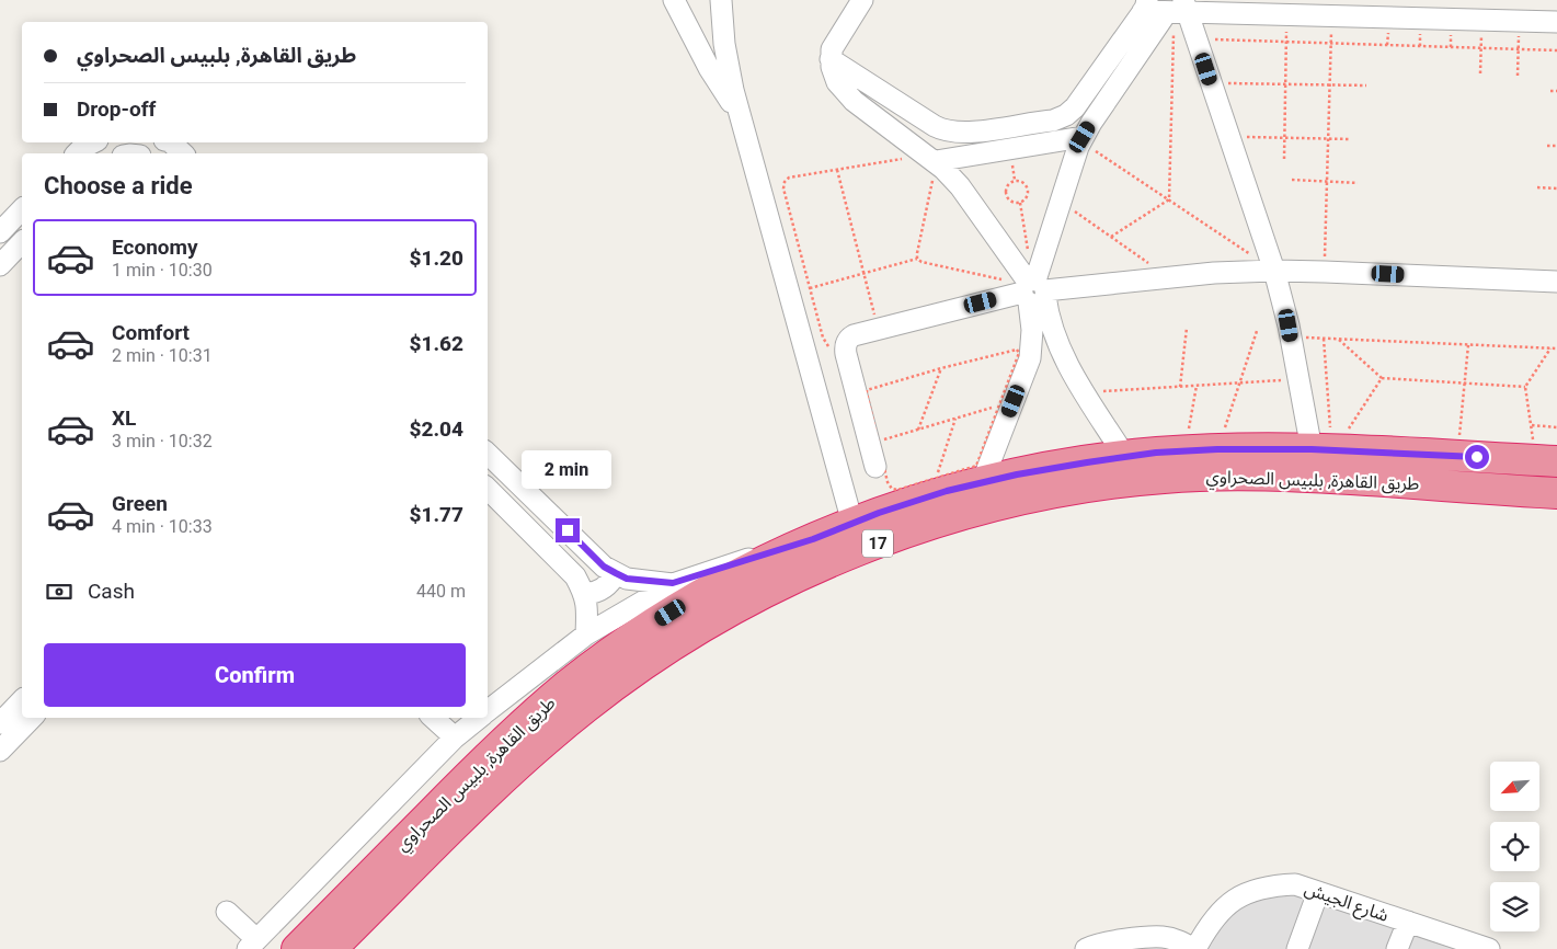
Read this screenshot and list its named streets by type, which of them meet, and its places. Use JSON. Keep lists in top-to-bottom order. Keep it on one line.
{"streets":{"highway":["طريق القاهرة, بلبيس الصحراوي","17"],"street":["شارع الجيش"]},"north":"bottom left","page":{"banner":["طريق القاهرة, بلبيس الصحراوي","Drop-off"],"heading":"Choose a ride","list":[{"name":"Economy","note":"1 min · 10:30","value":"$1.20"},{"name":"Comfort","note":"2 min · 10:31","value":"$1.62"},{"name":"XL","note":"3 min · 10:32","value":"$2.04"},{"name":"Green","note":"4 min · 10:33","value":"$1.77"}],"bubble":"2 min","pay":["Cash","440 m"],"buttons":"Confirm"}}
